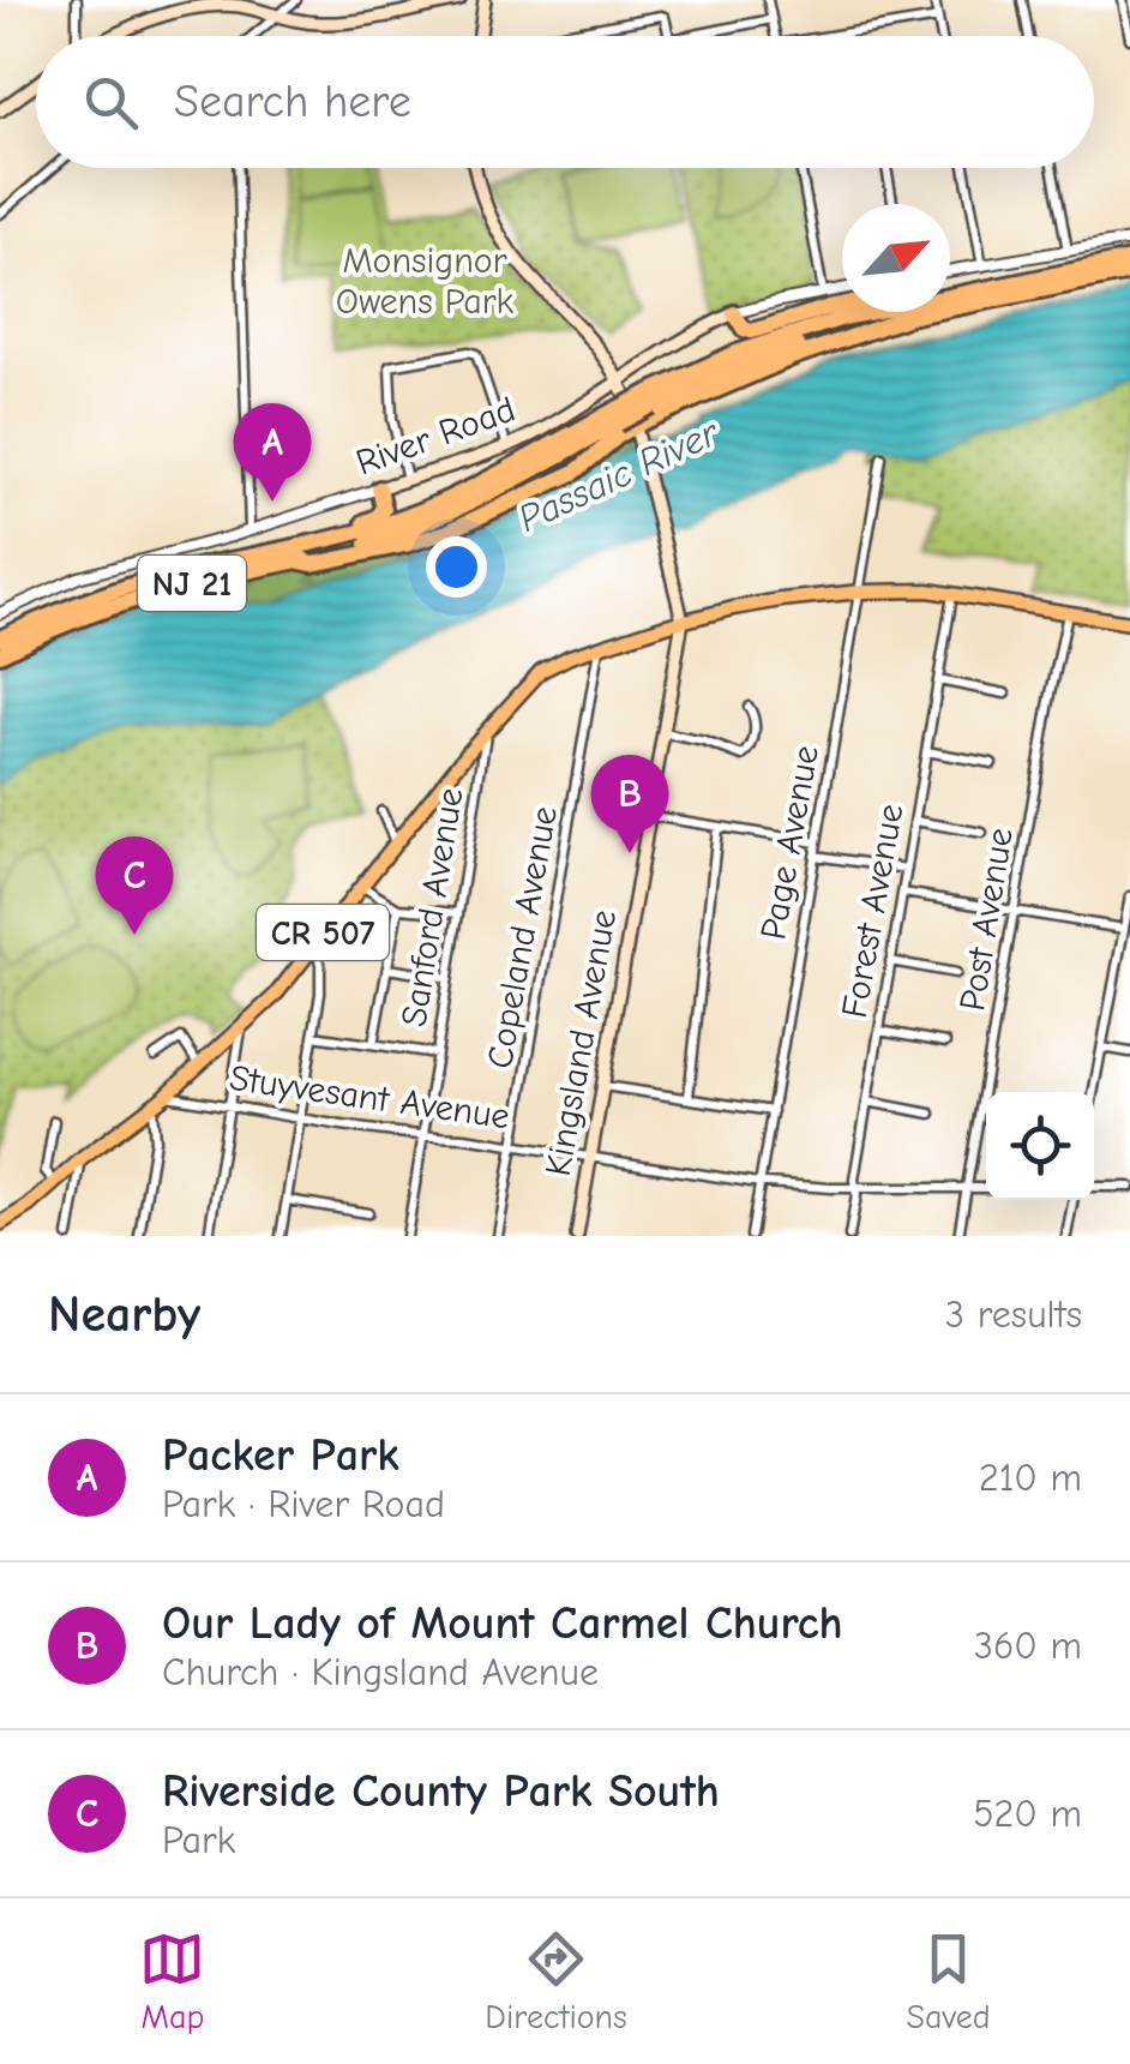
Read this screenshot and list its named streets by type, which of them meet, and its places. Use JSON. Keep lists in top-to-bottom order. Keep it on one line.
{"streets":{"highway":["NJ 21"],"main road":["River Road","CR 507","Kingsland Avenue"],"street":["Page Avenue","Sanford Avenue","Forest Avenue","Post Avenue","Copeland Avenue","Stuyvesant Avenue"]},"crossings":[["River Road","Kingsland Avenue"],["NJ 21","Kingsland Avenue"],["Page Avenue","CR 507"],["Page Avenue","Stuyvesant Avenue"],["Sanford Avenue","CR 507"],["Sanford Avenue","Stuyvesant Avenue"],["Forest Avenue","CR 507"],["Forest Avenue","Stuyvesant Avenue"],["Post Avenue","CR 507"],["Post Avenue","Stuyvesant Avenue"],["CR 507","Copeland Avenue"],["CR 507","Kingsland Avenue"],["CR 507","Stuyvesant Avenue"],["Copeland Avenue","Stuyvesant Avenue"],["Kingsland Avenue","Stuyvesant Avenue"]],"water":["Passaic River"],"parks":["Monsignor Owens Park"],"north":"top right","page":{"search":"Search here","pins":["A","B","C"],"heading":["Nearby","3 results"],"list":[{"mark":"A","name":"Packer Park","note":"Park · River Road","value":"210 m"},{"mark":"B","name":"Our Lady of Mount Carmel Church","note":"Church · Kingsland Avenue","value":"360 m"},{"mark":"C","name":"Riverside County Park South","note":"Park","value":"520 m"}],"nav":["Map","Directions","Saved"]}}
